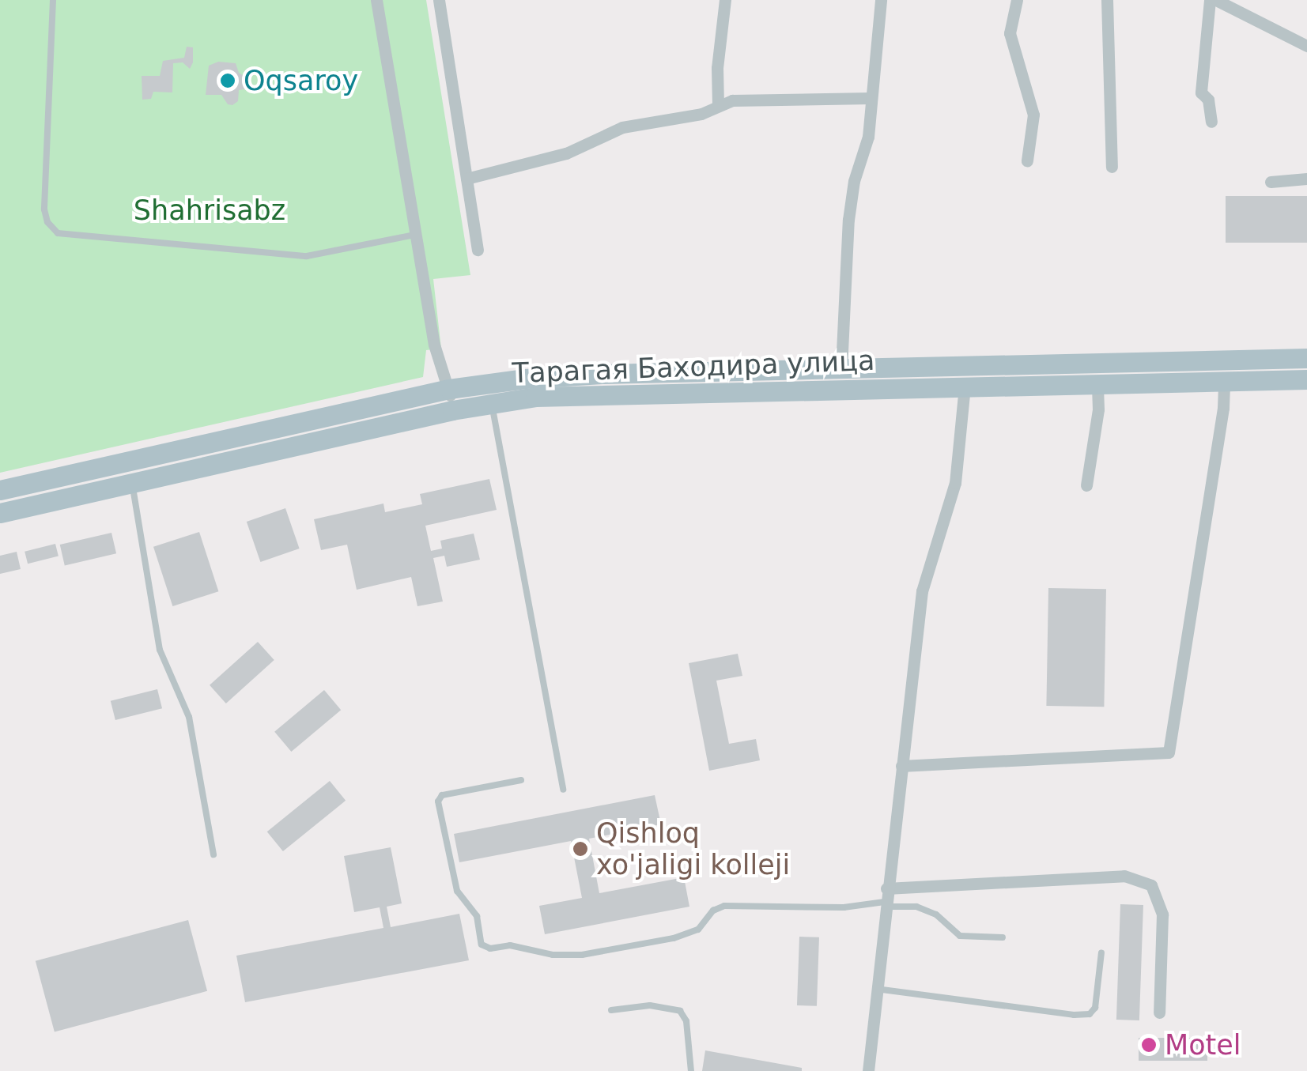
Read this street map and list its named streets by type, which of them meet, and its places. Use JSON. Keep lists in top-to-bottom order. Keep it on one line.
{"streets":{"main road":["Тарагая Баходира улица"]},"parks":["Shahrisabz"],"places":["Oqsaroy","Qishloq xo'jaligi kolleji","Motel"]}
